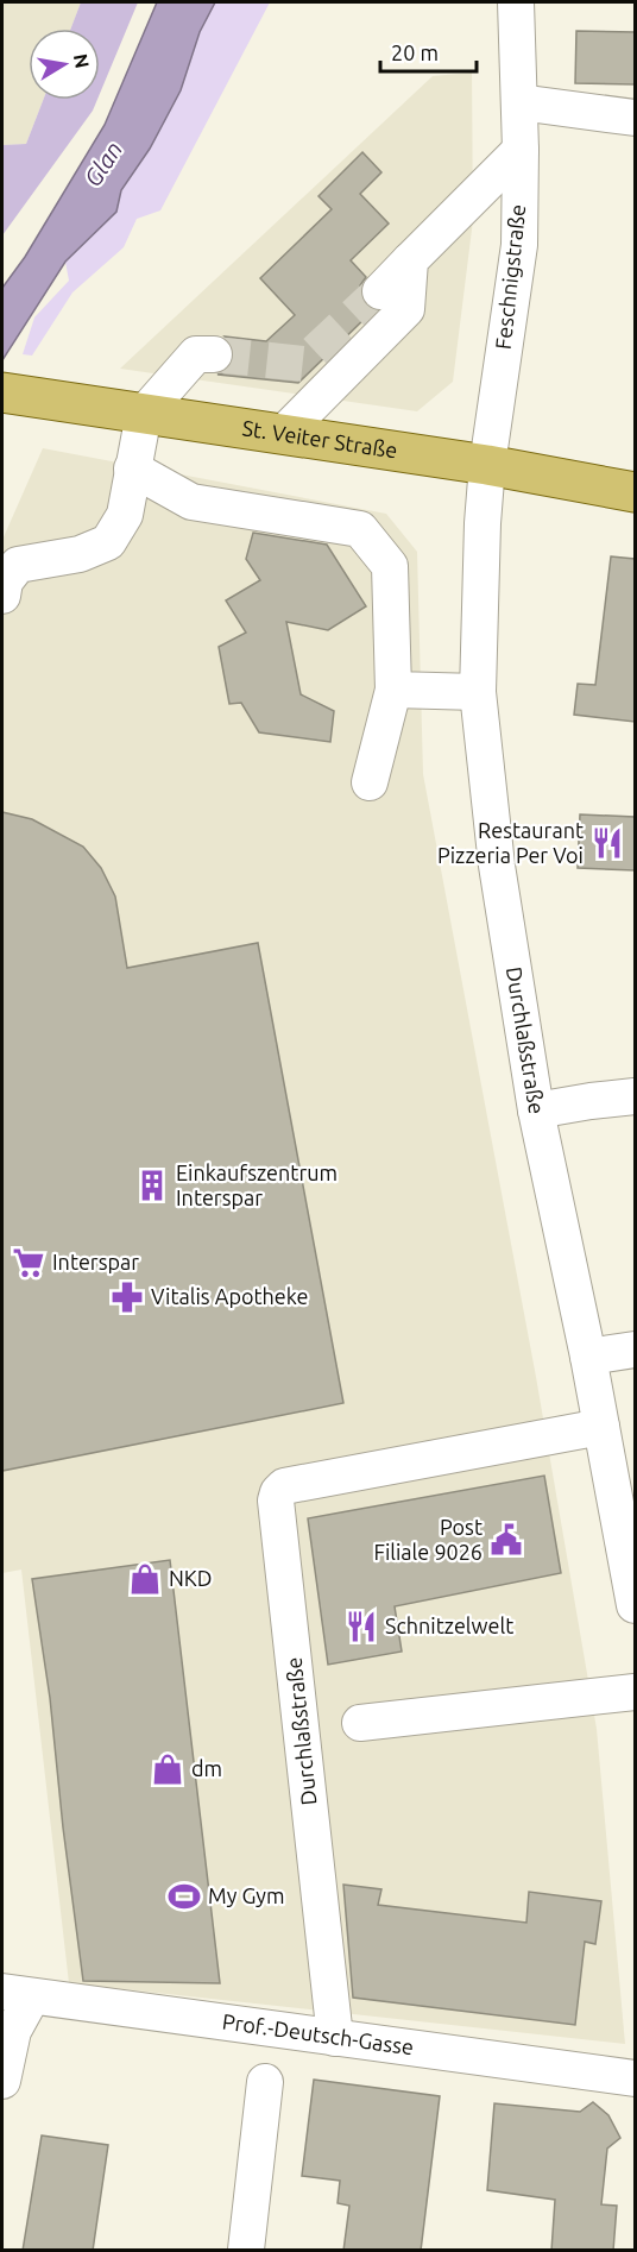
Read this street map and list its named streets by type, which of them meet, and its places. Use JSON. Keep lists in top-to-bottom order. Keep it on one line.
{"streets":{"main road":["St. Veiter Straße"],"street":["Feschnigstraße","Durchlaßstraße","Prof.-Deutsch-Gasse"]},"crossings":[["Feschnigstraße","St. Veiter Straße"],["Feschnigstraße","Durchlaßstraße"],["St. Veiter Straße","Durchlaßstraße"],["Durchlaßstraße","Prof.-Deutsch-Gasse"]],"water":["Glan"],"places":{"restaurant":["Restaurant Pizzeria Per Voi","Schnitzelwelt"],"building":["Einkaufszentrum Interspar"],"supermarket":["Interspar"],"pharmacy":["Vitalis Apotheke"],"public building":["Post Filiale 9026"],"shop":["NKD","dm"],"sports":["My Gym"]},"scale_bar":"20 m","north":"right"}
